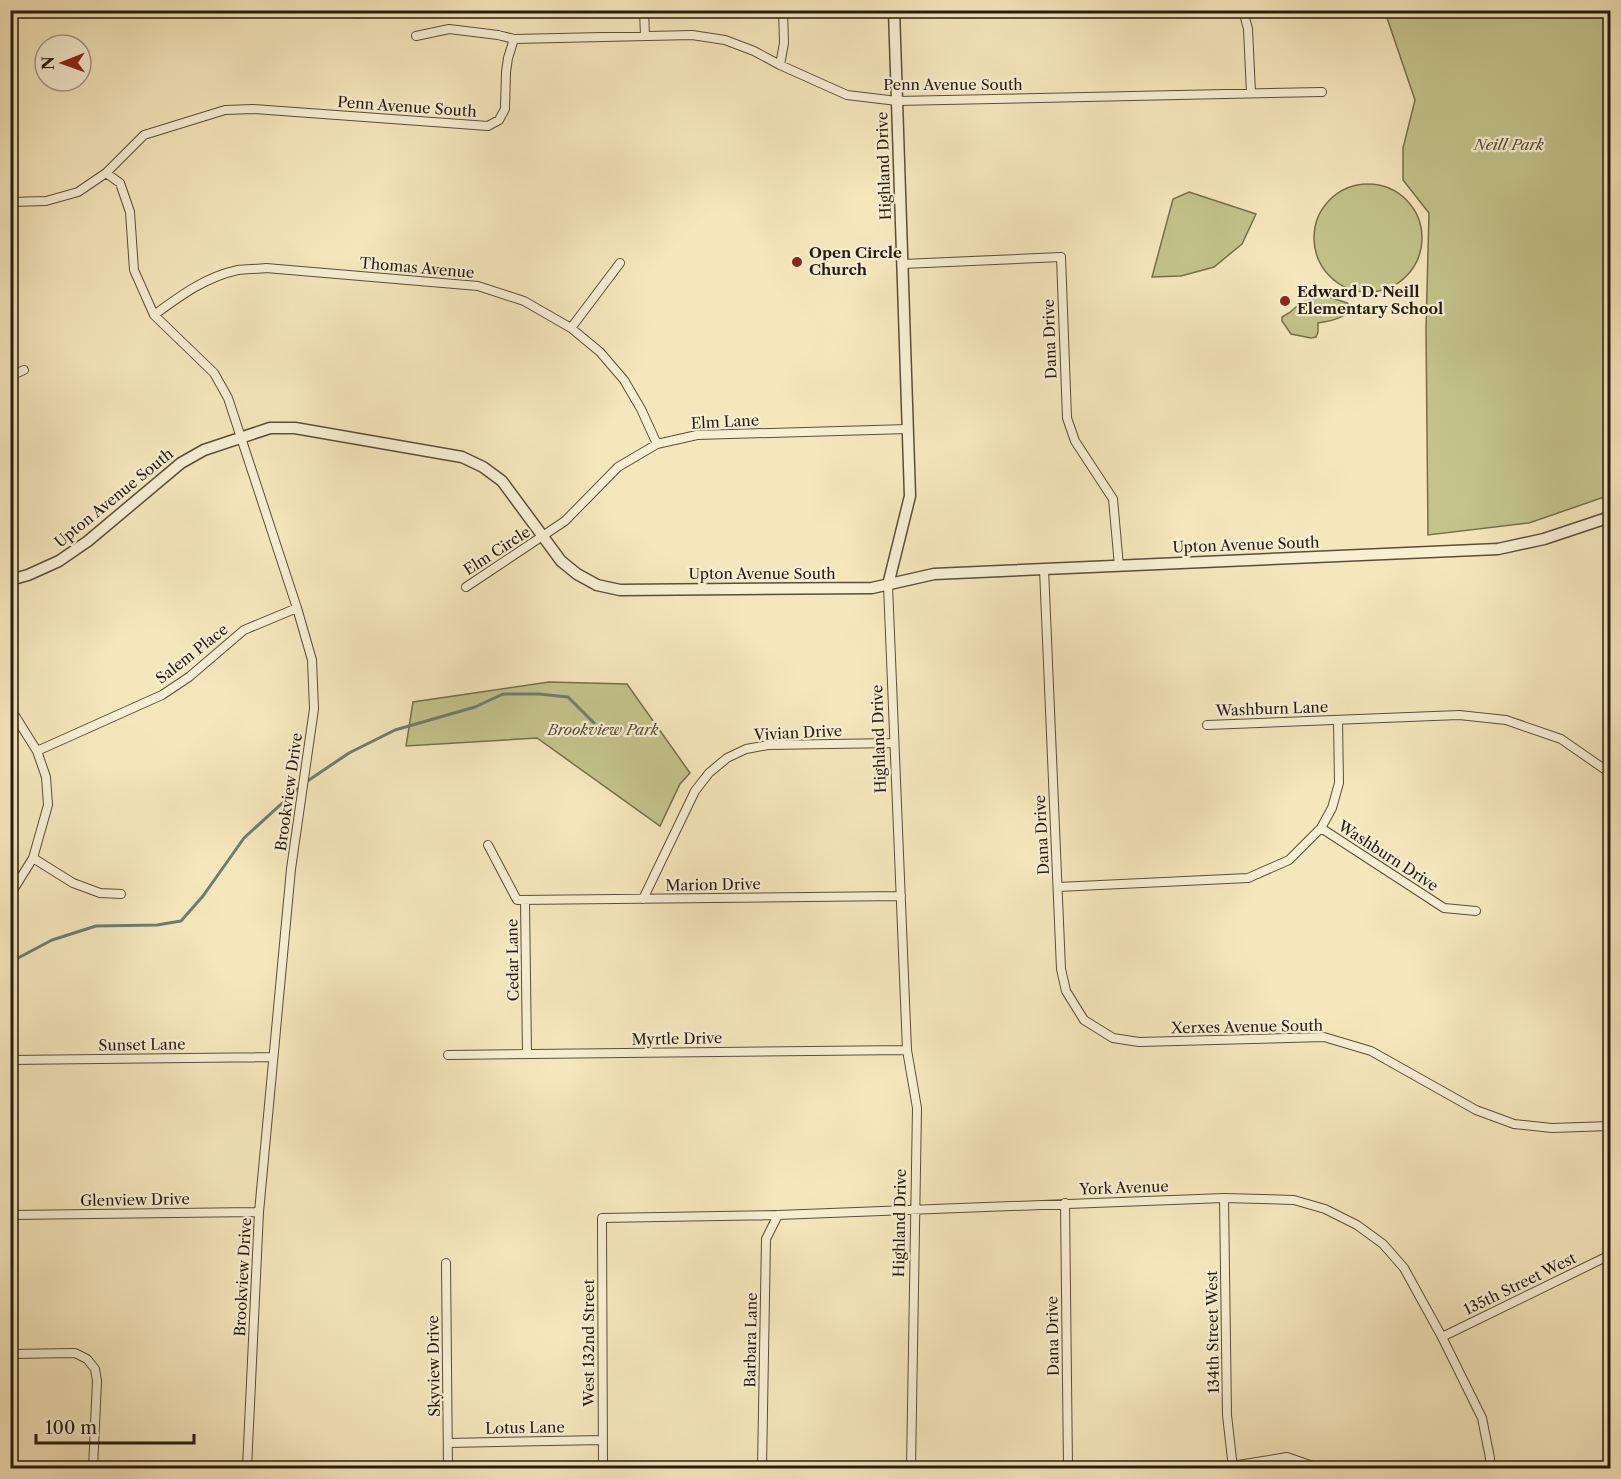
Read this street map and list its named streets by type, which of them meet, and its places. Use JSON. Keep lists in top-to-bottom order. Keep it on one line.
{"streets":{"street":["Penn Avenue South","Highland Drive","Thomas Avenue","Dana Drive","Elm Lane","Upton Avenue South","Elm Circle","Salem Place","Washburn Lane","Vivian Drive","Brookview Drive","Washburn Drive","Marion Drive","Cedar Lane","Xerxes Avenue South","Myrtle Drive","Sunset Lane","York Avenue","Glenview Drive","135th Street West","134th Street West","Barbara Lane","West 132nd Street","Skyview Drive","Lotus Lane"]},"crossings":[["Penn Avenue South","Highland Drive"],["Penn Avenue South","Brookview Drive"],["Highland Drive","Dana Drive"],["Highland Drive","Elm Lane"],["Highland Drive","Upton Avenue South"],["Highland Drive","Vivian Drive"],["Highland Drive","Marion Drive"],["Highland Drive","Myrtle Drive"],["Highland Drive","York Avenue"],["Thomas Avenue","Elm Lane"],["Thomas Avenue","Brookview Drive"],["Dana Drive","Upton Avenue South"],["Dana Drive","Xerxes Avenue South"],["Dana Drive","York Avenue"],["Elm Lane","Upton Avenue South"],["Elm Lane","Elm Circle"],["Upton Avenue South","Elm Circle"],["Upton Avenue South","Brookview Drive"],["Salem Place","Brookview Drive"],["Vivian Drive","Marion Drive"],["Brookview Drive","Sunset Lane"],["Brookview Drive","Glenview Drive"],["Marion Drive","Cedar Lane"],["Cedar Lane","Myrtle Drive"],["York Avenue","135th Street West"],["York Avenue","134th Street West"],["York Avenue","Barbara Lane"],["York Avenue","West 132nd Street"],["West 132nd Street","Lotus Lane"],["Skyview Drive","Lotus Lane"]],"parks":["Neill Park","Brookview Park"],"places":["Open Circle Church","Edward D. Neill Elementary School"],"scale_bar":"100 m","north":"left"}
